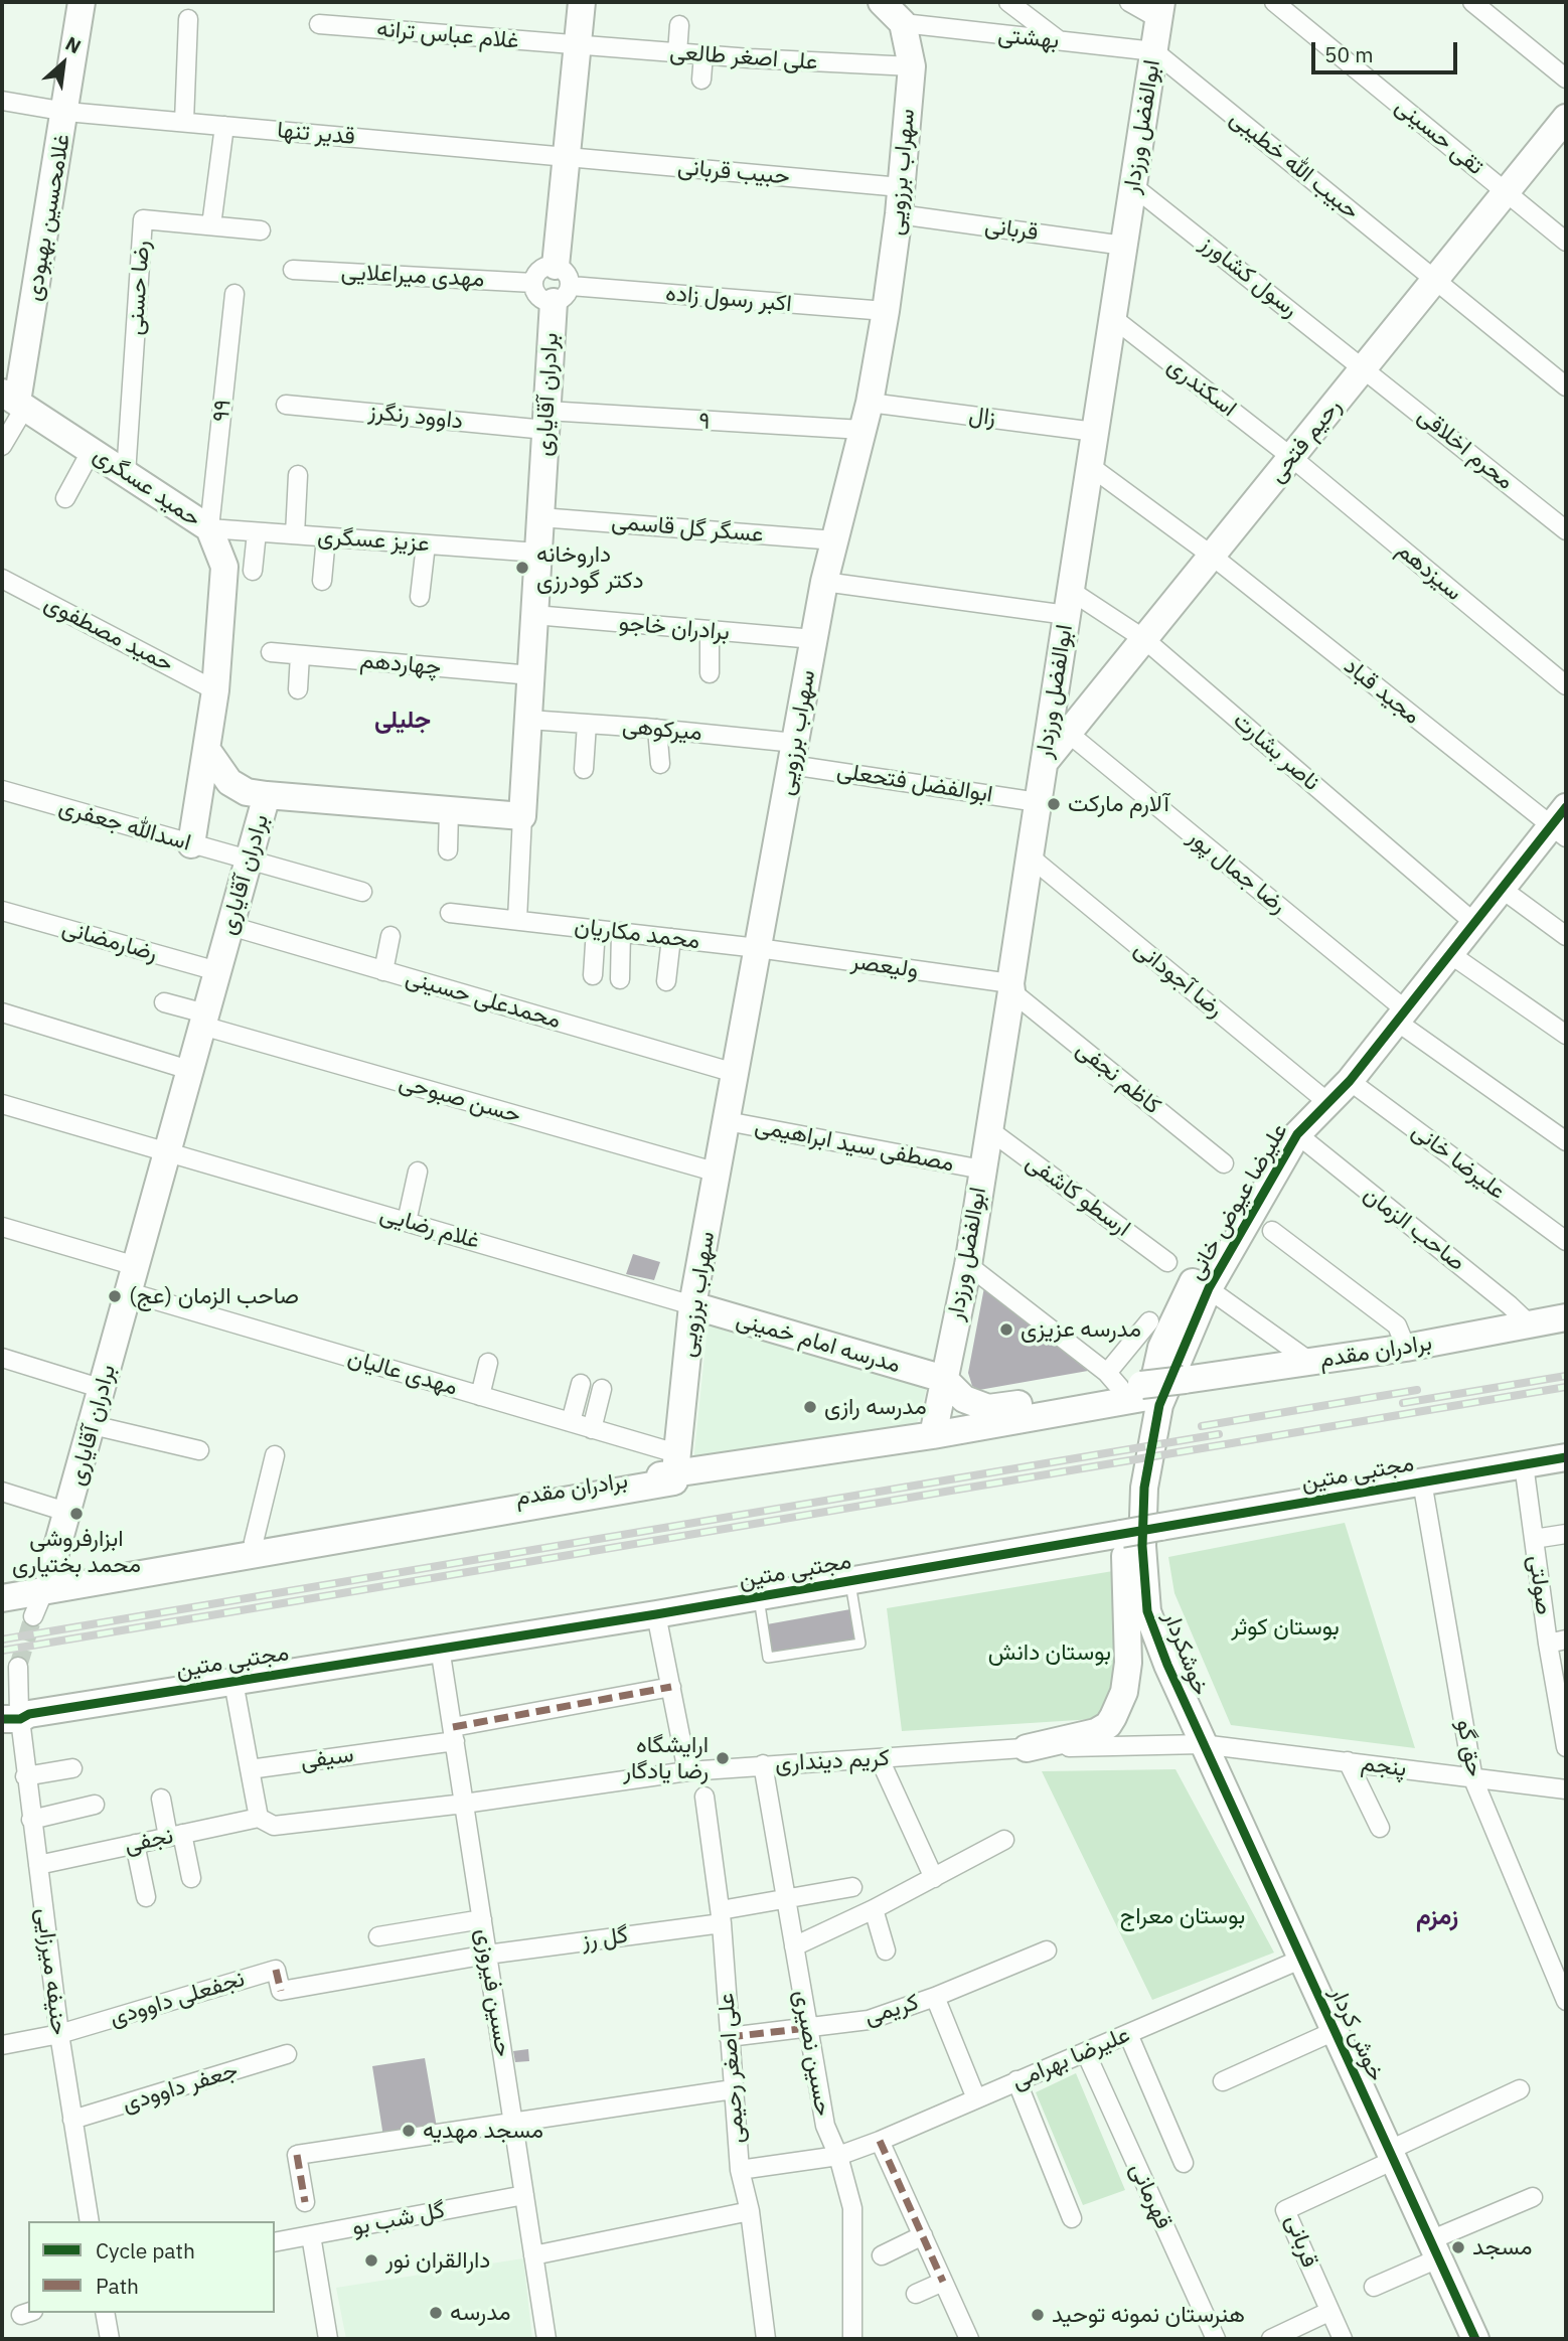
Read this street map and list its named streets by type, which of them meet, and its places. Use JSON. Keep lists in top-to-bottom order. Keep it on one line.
{"streets":{"street":["غلام عباس ترانه","بهشتی","علی اصغر طالعی","ابوالفضل ورزدار","قدیر تنها","تقی حسینی","حبیب‌ الله خطیبی","حبیب قربانی","سهراب برزویی","غلامحسین بهبودی","قربانی","مهدی میراعلایی","رسول کشاورز","رضا حسنی","اکبر رسول زاده","اسکندری","برادران آقایاری","۹۹","داوود رنگرز","زال","۹","رحیم فتحی","محرم اخلاقی","حمید عسگری","عسگر گل قاسمی","عزیز عسگری","سیزدهم","برادران خاجو","حمید مصطفوی","چهاردهم","مجید قباد","میرکوهی","ناصر بشارت","ابوالفضل فتحعلی","اسدالله جعفری","رضا جمال پور","محمد مکاریان","رضارمضانی","ولیعصر","رضا آجودانی","محمدعلی حسینی","کاظم نجفی","حسن صبوحی","مصطفی سید ابراهیمی","علیرضا خانی","ارسطو کاشفی","علیرضا عیوض خانی","غلام رضایی","صاحب الزمان","مدرسه امام خمینی","برادران مقدم","مهدی عالیان","مجتبی متین","صولتی","خوشکردار","حق گو","سیفی","کریم دینداری","پنجم","نجفی","گل رز","حنیفه میرزایی","حسین فیروزی","نجفعلی داوودی","کریمی","خوش کردار","حسین نصیری","علیرضا بهرامی","علی اصغر رحیمی","جعفر داوودی","قهرمانی","گل شب بو"]},"crossings":[["غلام عباس ترانه","علی اصغر طالعی"],["غلام عباس ترانه","برادران آقایاری"],["بهشتی","ابوالفضل ورزدار"],["بهشتی","حبیب‌ الله خطیبی"],["بهشتی","سهراب برزویی"],["علی اصغر طالعی","سهراب برزویی"],["علی اصغر طالعی","برادران آقایاری"],["ابوالفضل ورزدار","حبیب‌ الله خطیبی"],["ابوالفضل ورزدار","قربانی"],["ابوالفضل ورزدار","رسول کشاورز"],["ابوالفضل ورزدار","اسکندری"],["ابوالفضل ورزدار","زال"],["ابوالفضل ورزدار","رحیم فتحی"],["ابوالفضل ورزدار","مجید قباد"],["ابوالفضل ورزدار","ناصر بشارت"],["ابوالفضل ورزدار","ابوالفضل فتحعلی"],["ابوالفضل ورزدار","ولیعصر"],["ابوالفضل ورزدار","رضا آجودانی"],["ابوالفضل ورزدار","کاظم نجفی"],["ابوالفضل ورزدار","مصطفی سید ابراهیمی"],["ابوالفضل ورزدار","ارسطو کاشفی"],["ابوالفضل ورزدار","مدرسه امام خمینی"],["ابوالفضل ورزدار","برادران مقدم"],["قدیر تنها","حبیب قربانی"],["قدیر تنها","غلامحسین بهبودی"],["قدیر تنها","برادران آقایاری"],["تقی حسینی","رحیم فتحی"],["حبیب‌ الله خطیبی","رحیم فتحی"],["حبیب قربانی","سهراب برزویی"],["حبیب قربانی","برادران آقایاری"],["سهراب برزویی","قربانی"],["سهراب برزویی","اکبر رسول زاده"],["سهراب برزویی","زال"],["سهراب برزویی","۹"],["سهراب برزویی","عسگر گل قاسمی"],["سهراب برزویی","برادران خاجو"],["سهراب برزویی","میرکوهی"],["سهراب برزویی","ابوالفضل فتحعلی"],["سهراب برزویی","محمد مکاریان"],["سهراب برزویی","ولیعصر"],["سهراب برزویی","محمدعلی حسینی"],["سهراب برزویی","حسن صبوحی"],["سهراب برزویی","مصطفی سید ابراهیمی"],["سهراب برزویی","غلام رضایی"],["سهراب برزویی","مدرسه امام خمینی"],["سهراب برزویی","برادران مقدم"],["سهراب برزویی","مهدی عالیان"],["غلامحسین بهبودی","حمید عسگری"],["قربانی","خوش کردار"],["رسول کشاورز","رحیم فتحی"],["رسول کشاورز","محرم اخلاقی"],["رضا حسنی","حمید عسگری"],["اکبر رسول زاده","برادران آقایاری"],["اسکندری","رحیم فتحی"],["اسکندری","سیزدهم"],["برادران آقایاری","داوود رنگرز"],["برادران آقایاری","۹"],["برادران آقایاری","عسگر گل قاسمی"],["برادران آقایاری","عزیز عسگری"],["برادران آقایاری","برادران خاجو"],["برادران آقایاری","چهاردهم"],["برادران آقایاری","میرکوهی"],["برادران آقایاری","اسدالله جعفری"],["برادران آقایاری","رضارمضانی"],["برادران آقایاری","محمدعلی حسینی"],["برادران آقایاری","حسن صبوحی"],["برادران آقایاری","غلام رضایی"],["برادران آقایاری","برادران مقدم"],["برادران آقایاری","مهدی عالیان"],["۹۹","حمید عسگری"],["۹۹","عزیز عسگری"],["داوود رنگرز","۹"],["رحیم فتحی","محرم اخلاقی"],["رحیم فتحی","سیزدهم"],["رحیم فتحی","مجید قباد"],["رحیم فتحی","ناصر بشارت"],["رحیم فتحی","رضا جمال پور"],["حمید عسگری","عزیز عسگری"],["حمید عسگری","حمید مصطفوی"],["حمید عسگری","اسدالله جعفری"],["مجید قباد","علیرضا عیوض خانی"],["میرکوهی","ابوالفضل فتحعلی"],["ناصر بشارت","علیرضا عیوض خانی"],["رضا جمال پور","علیرضا عیوض خانی"],["محمد مکاریان","ولیعصر"],["ولیعصر","کاظم نجفی"],["رضا آجودانی","علیرضا عیوض خانی"],["علیرضا خانی","علیرضا عیوض خانی"],["علیرضا عیوض خانی","صاحب الزمان"],["علیرضا عیوض خانی","خوشکردار"],["غلام رضایی","مدرسه امام خمینی"],["صاحب الزمان","برادران مقدم"],["برادران مقدم","مهدی عالیان"],["مجتبی متین","صولتی"],["مجتبی متین","حق گو"],["مجتبی متین","حنیفه میرزایی"],["مجتبی متین","حسین فیروزی"],["خوشکردار","کریم دینداری"],["خوشکردار","پنجم"],["خوشکردار","خوش کردار"],["حق گو","پنجم"],["سیفی","حسین فیروزی"],["کریم دینداری","پنجم"],["کریم دینداری","نجفی"],["کریم دینداری","حسین فیروزی"],["کریم دینداری","خوش کردار"],["کریم دینداری","حسین نصیری"],["پنجم","خوش کردار"],["نجفی","حنیفه میرزایی"],["گل رز","حسین فیروزی"],["گل رز","نجفعلی داوودی"],["گل رز","حسین نصیری"],["گل رز","علی اصغر رحیمی"],["حنیفه میرزایی","نجفعلی داوودی"],["حنیفه میرزایی","جعفر داوودی"],["حسین فیروزی","گل شب بو"],["کریمی","حسین نصیری"],["کریمی","علی اصغر رحیمی"],["خوش کردار","علیرضا بهرامی"],["حسین نصیری","علیرضا بهرامی"],["علیرضا بهرامی","علی اصغر رحیمی"],["علیرضا بهرامی","قهرمانی"]],"districts":["جلیلی","زمزم"],"parks":["بوستان کوثر","بوستان دانش","بوستان معراج"],"places":["داروخانه دکتر گودرزی","آلارم مارکت","صاحب الزمان (عج)","مدرسه عزیزی","مدرسه رازی","ابزارفروشی محمد بختیاری","ارایشگاه رضا یادگار","مسجد مهدیه","مسجد","دارالقران نور","مدرسه","هنرستان نمونه توحید"],"legend":["Cycle path","Path"],"scale_bar":"50 m","north":"top right"}
